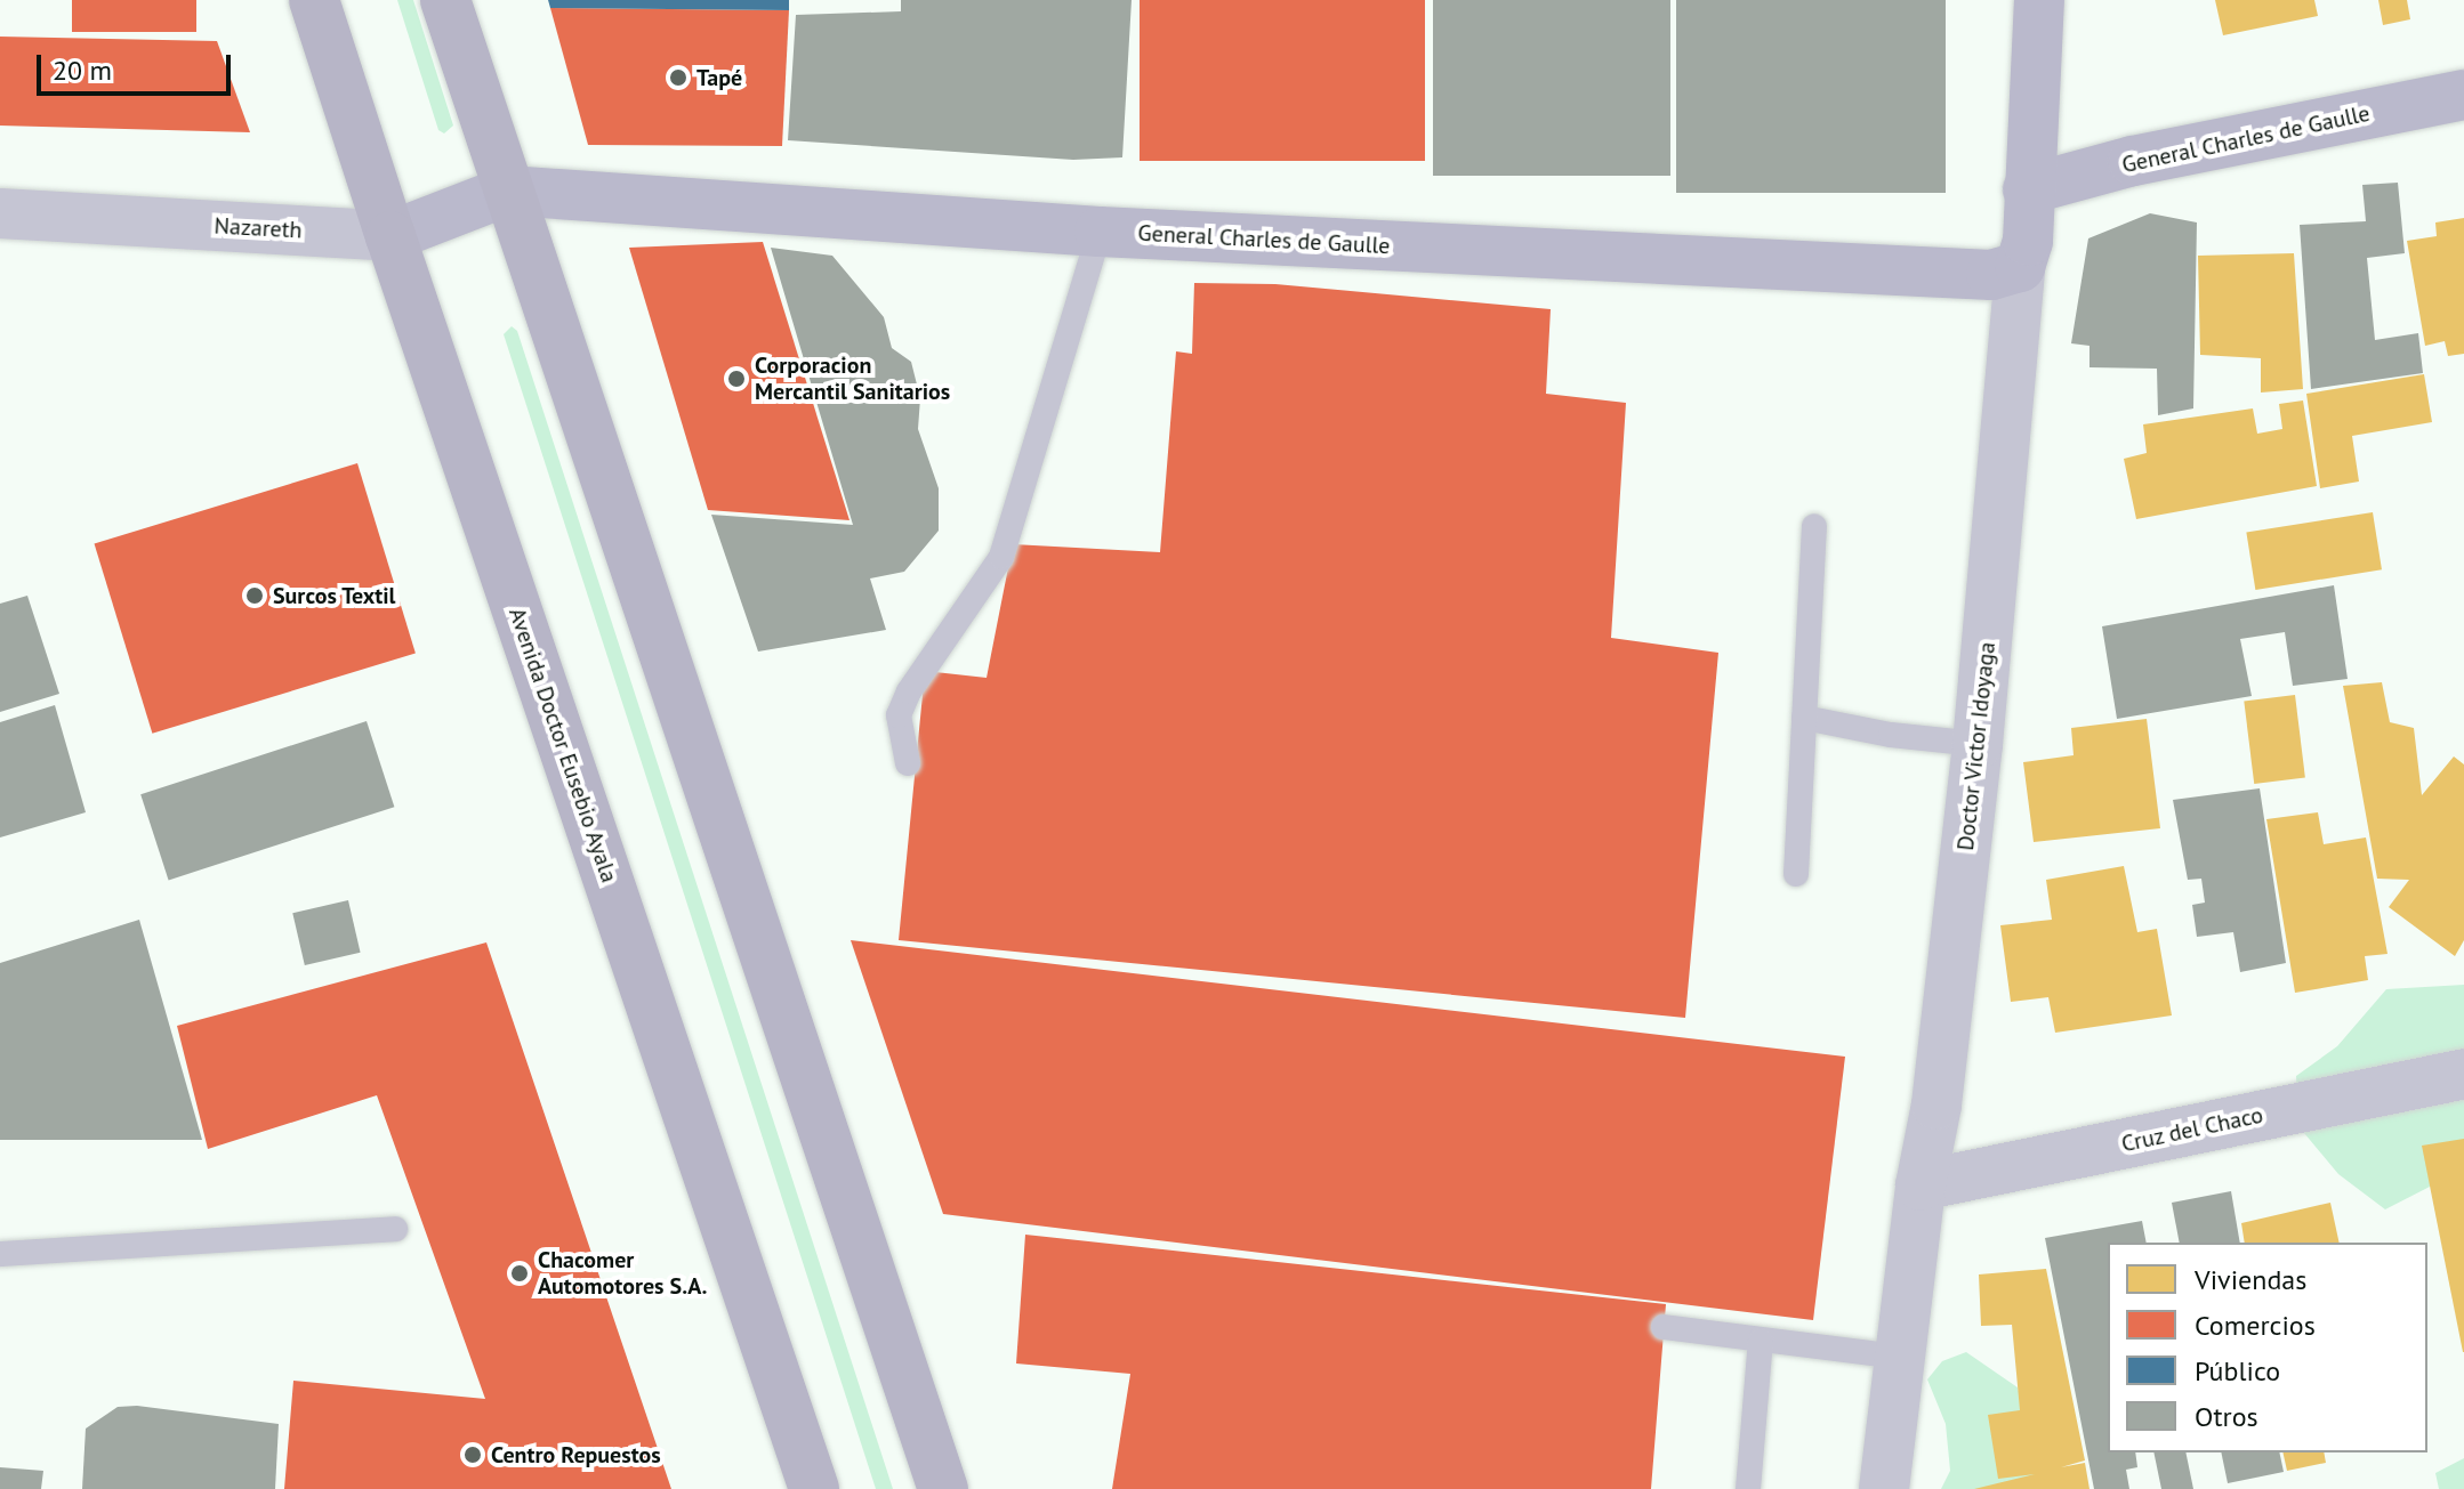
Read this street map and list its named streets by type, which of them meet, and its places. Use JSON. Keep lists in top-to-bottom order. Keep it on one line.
{"streets":{"highway":["Avenida Doctor Eusebio Ayala"],"street":["General Charles de Gaulle","Nazareth","Doctor Victor Idoyaga","Cruz del Chaco"]},"crossings":[["General Charles de Gaulle","Nazareth"],["General Charles de Gaulle","Doctor Victor Idoyaga"],["Nazareth","Avenida Doctor Eusebio Ayala"],["Doctor Victor Idoyaga","Cruz del Chaco"]],"places":["Tapé","Corporacion Mercantil Sanitarios","Surcos Textil","Chacomer Automotores S.A.","Centro Repuestos"],"legend":["Viviendas","Comercios","Público","Otros"],"scale_bar":"20 m"}
